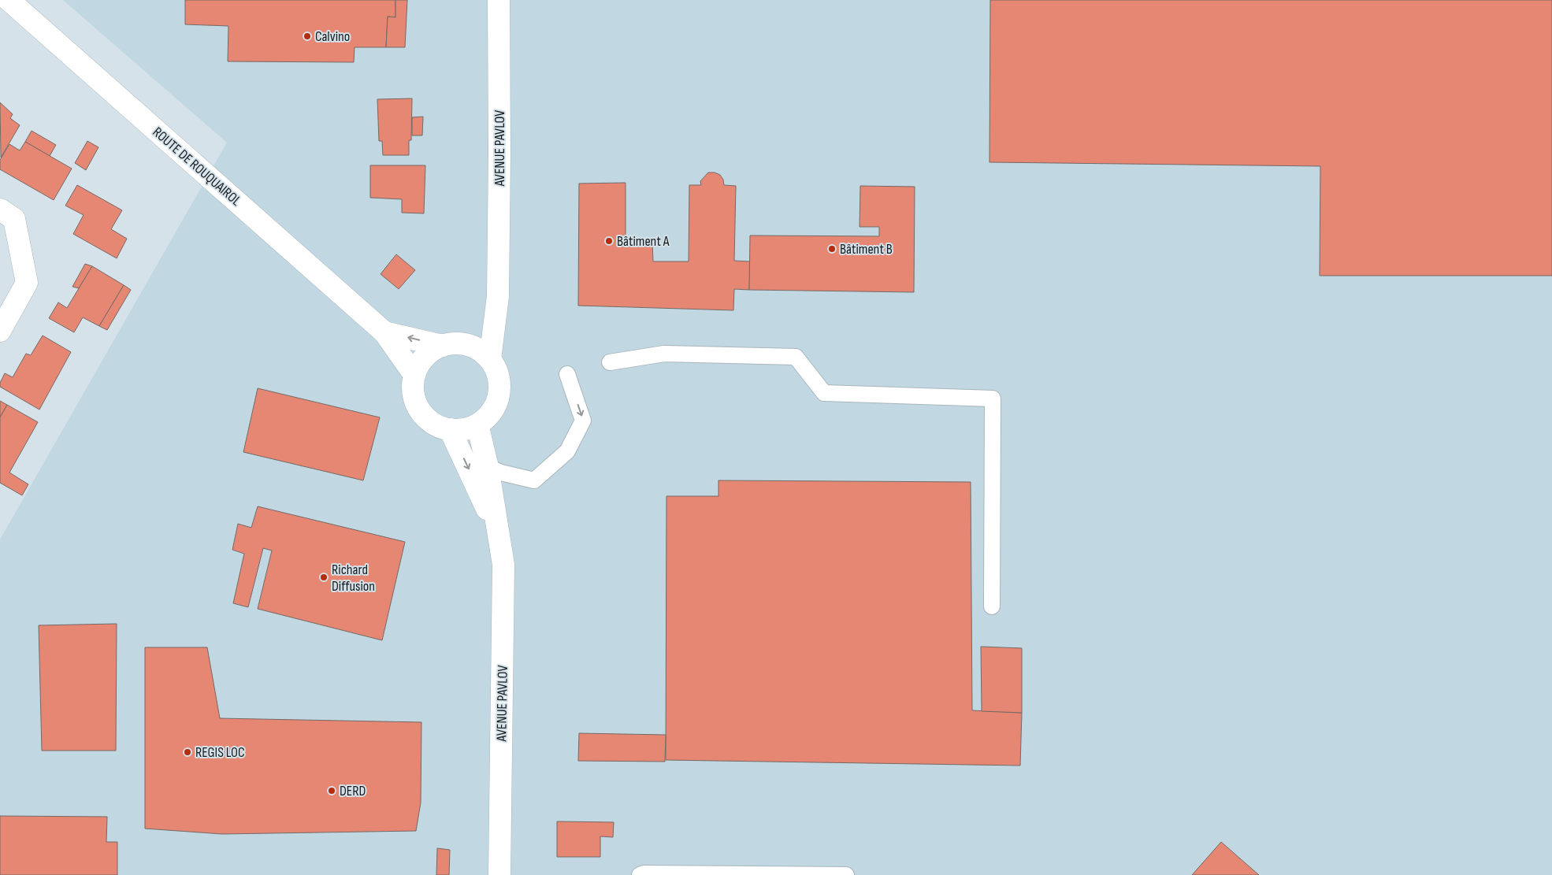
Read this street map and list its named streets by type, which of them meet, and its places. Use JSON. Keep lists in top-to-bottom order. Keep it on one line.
{"streets":{"street":["AVENUE PAVLOV","ROUTE DE ROUQUAIROL"]},"crossings":[["AVENUE PAVLOV","ROUTE DE ROUQUAIROL"]],"places":["Calvino","Bâtiment A","Bâtiment B","Richard Diffusion","REGIS LOC","DERD"]}
